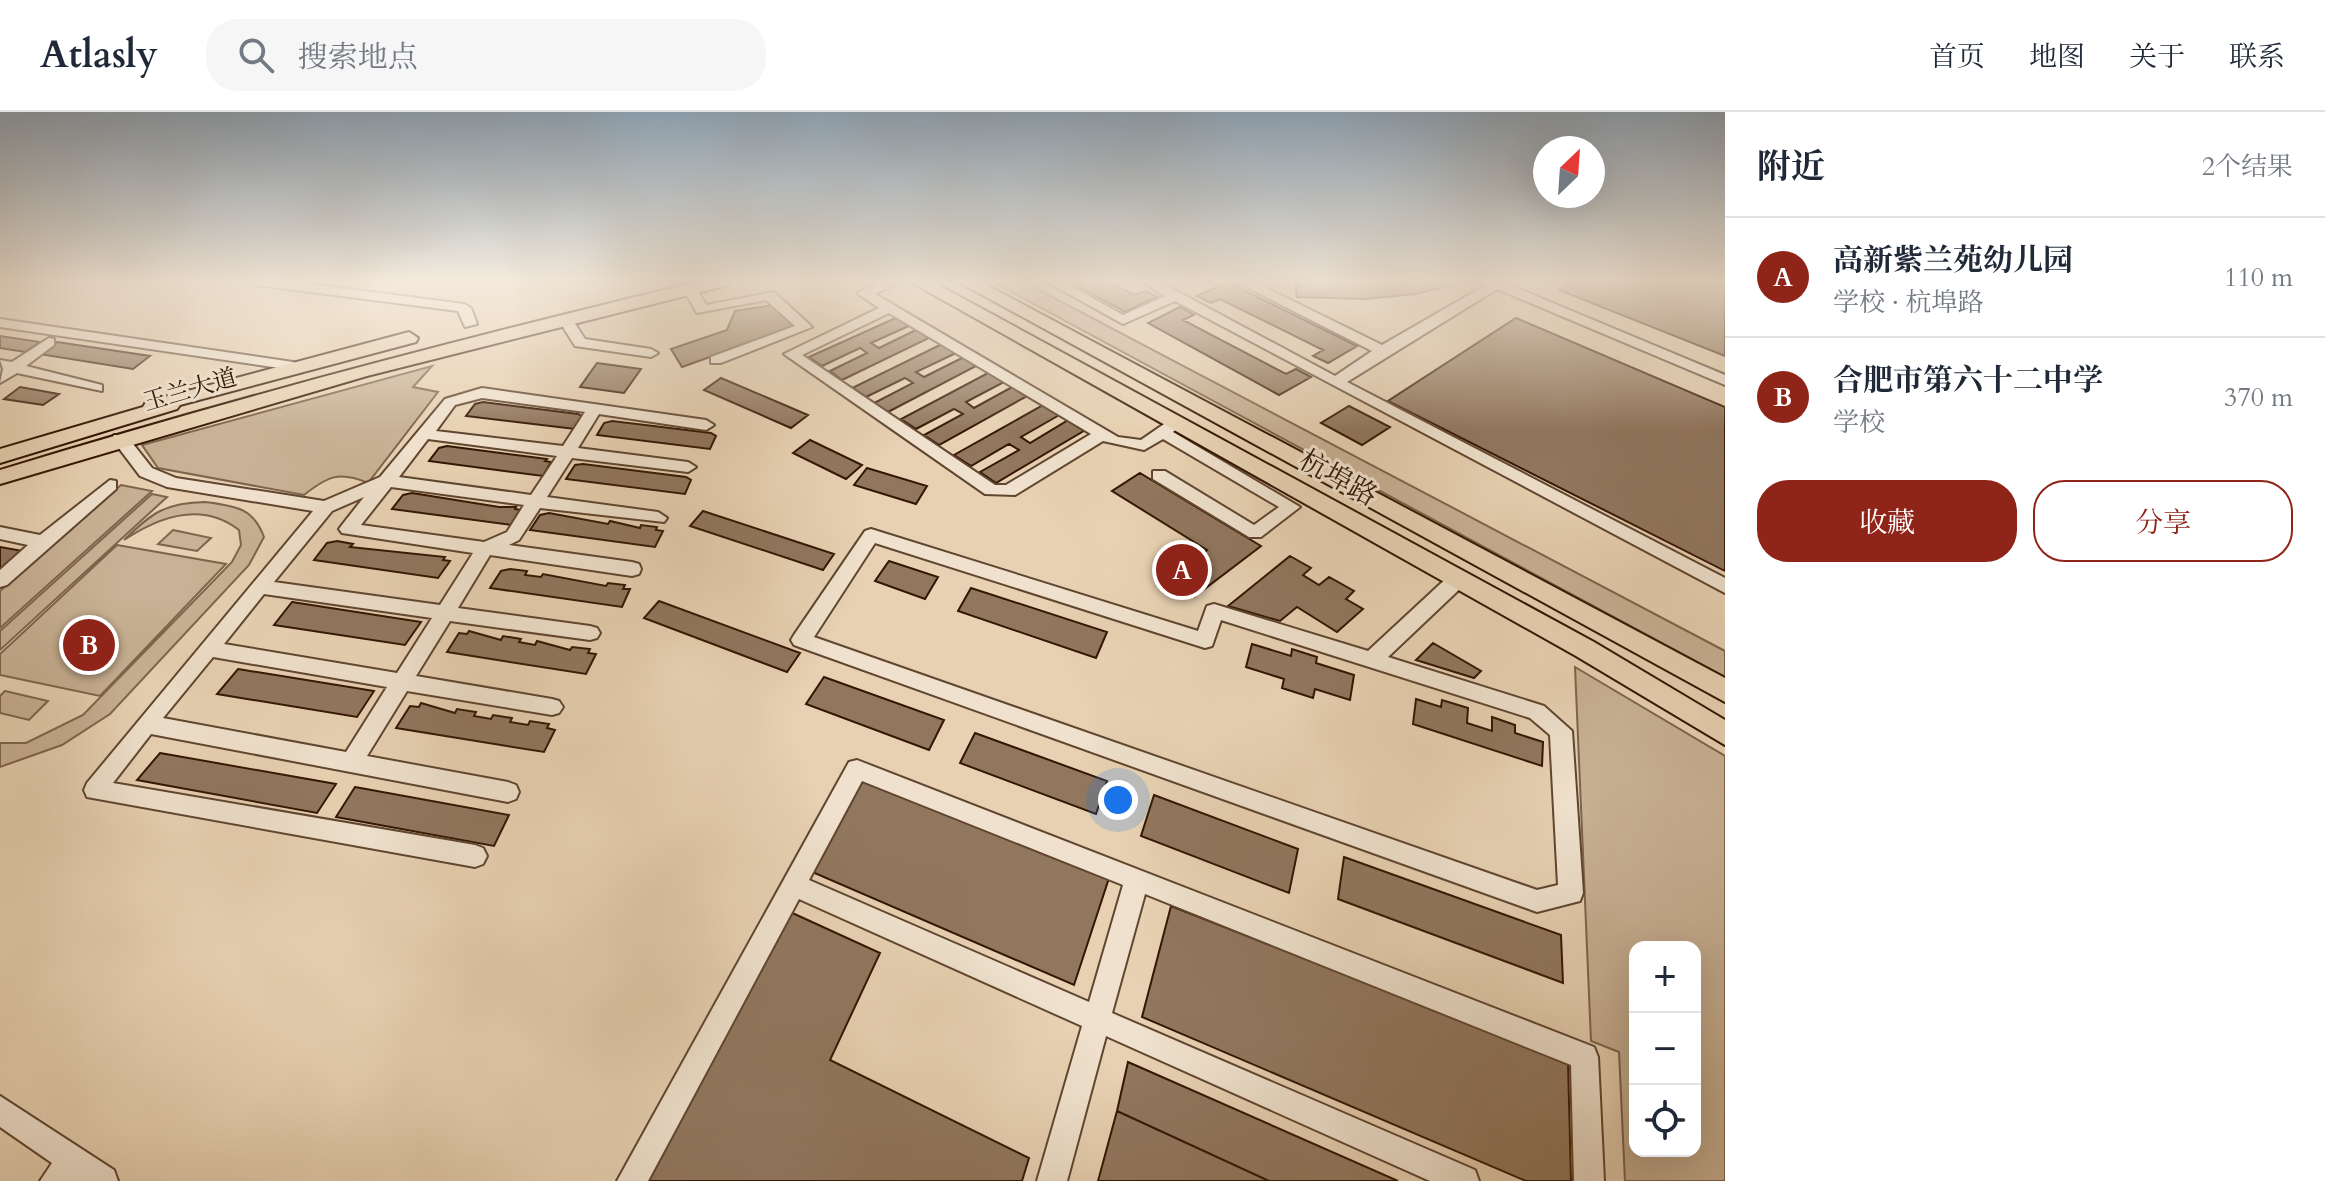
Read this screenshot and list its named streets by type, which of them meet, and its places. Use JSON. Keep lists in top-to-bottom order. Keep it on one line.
{"streets":{"main road":["玉兰大道","杭埠路"]},"north":"top right","page":{"header":"Atlasly","search":"搜索地点","nav":["首页","地图","关于","联系"],"heading":["附近","2个结果"],"list":[{"mark":"A","name":"高新紫兰苑幼儿园","note":"学校 · 杭埠路","value":"110 m"},{"mark":"B","name":"合肥市第六十二中学","note":"学校","value":"370 m"}],"buttons":["收藏","分享"],"pins":["A","B"],"map_buttons":["+","−"]}}
